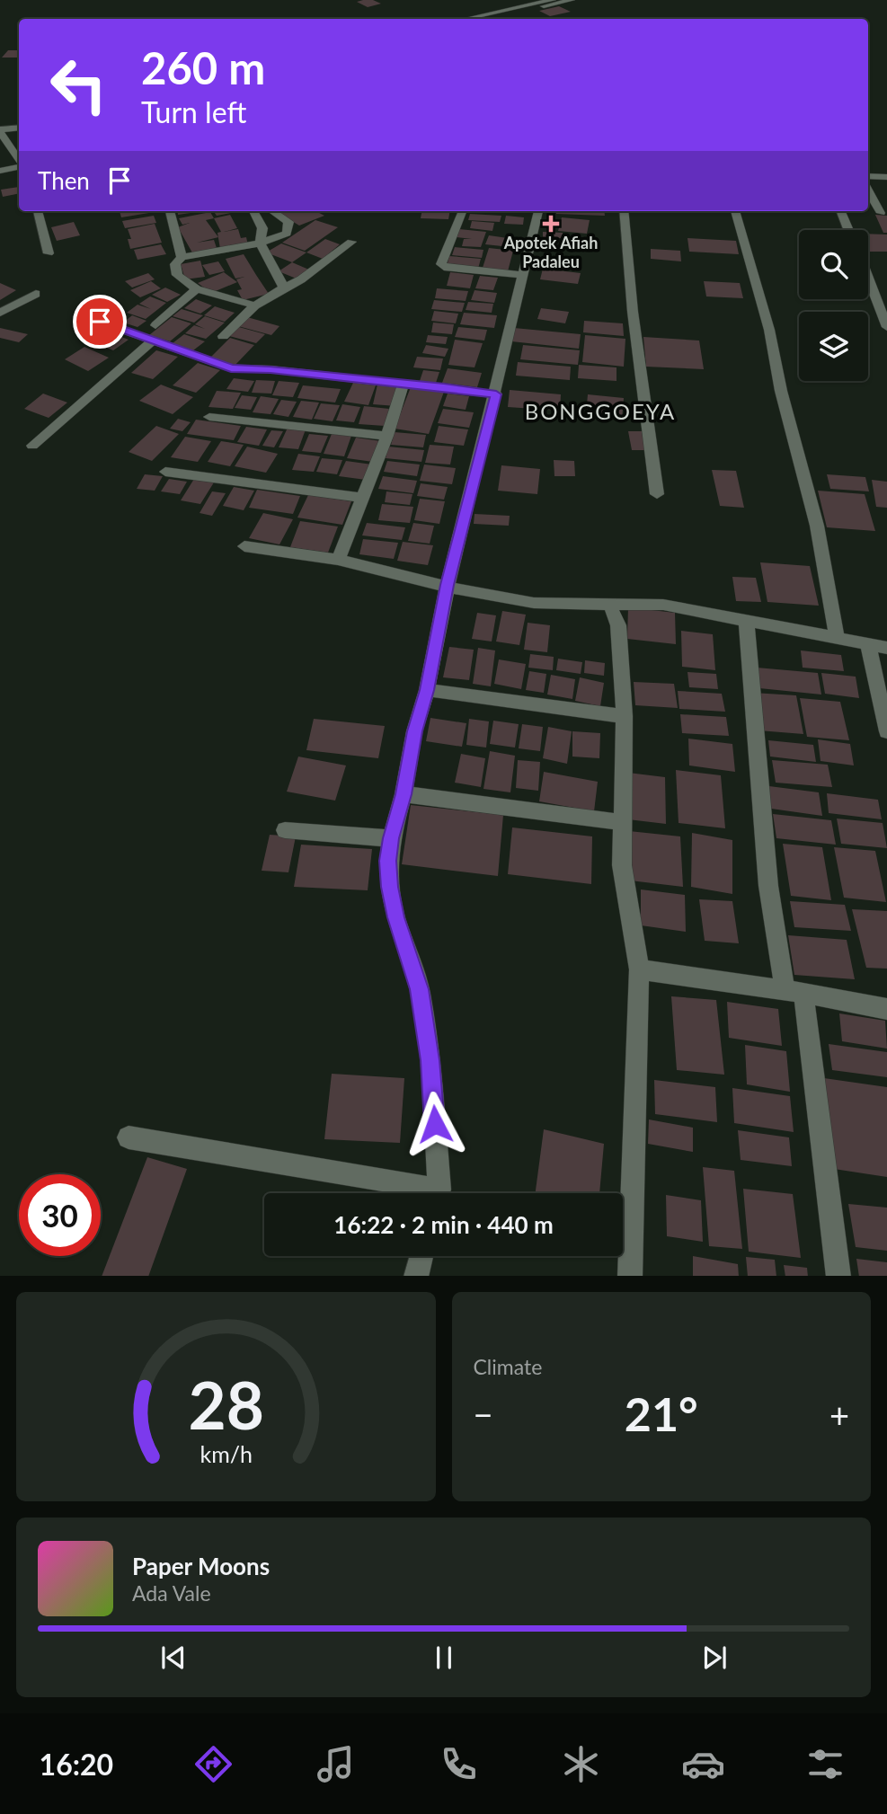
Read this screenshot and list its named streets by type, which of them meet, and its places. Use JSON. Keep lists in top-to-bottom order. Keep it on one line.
{"districts":["BONGGOEYA"],"places":{"health":["Apotek Afiah Padaleu"]},"page":{"turn":["260 m","Turn left"],"then":"Then","limit":"30","trip":"16:22 · 2 min · 440 m","tile":"Climate","heat":["−","21°","+"],"song":["Paper Moons","Ada Vale"],"tabs":"16:20","gauge":["28","km/h"]}}
